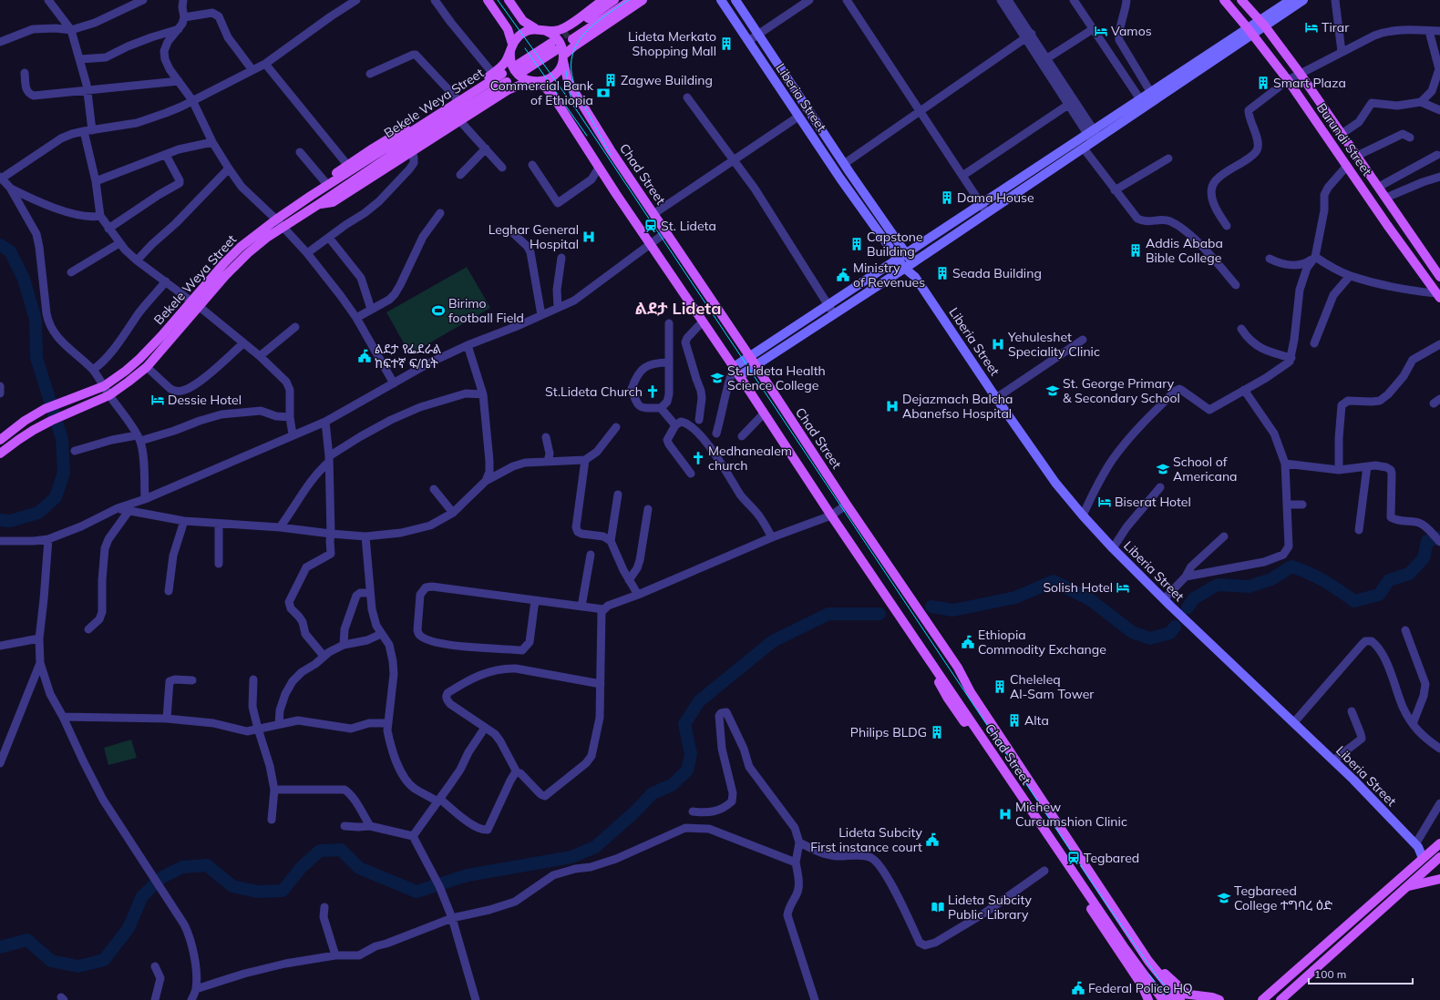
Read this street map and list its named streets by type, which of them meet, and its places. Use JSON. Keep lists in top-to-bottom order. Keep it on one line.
{"streets":{"main road":["Bekele Weya Street","Burundi Street","Chad Street"],"street":["Liberia Street"]},"districts":["ልደታ Lideta"],"places":{"hotel":["Tirar","Vamos","Dessie Hotel","Biserat Hotel","Solish Hotel"],"building":["Lideta Merkato Shopping Mall","Zagwe Building","Smart Plaza","Dama House","Capstone Building","Addis Ababa Bible College","Seada Building","Cheleleq Al-Sam Tower","Alta","Philips BLDG"],"bank":["Commercial Bank of Ethiopia"],"station":["St. Lideta","Tegbared"],"hospital":["Leghar General Hospital","Yehuleshet Speciality Clinic","Dejazmach Balcha Abanefso Hospital","Michew Curcumshion Clinic"],"public building":["Ministry of Revenues","ልደታ የፌደራል ከፍተኛ ፍ/ቤት","Ethiopia Commodity Exchange","Lideta Subcity First instance court","Federal Police HQ"],"sports":["Birimo football Field"],"school or university":["St. Lideta Health Science College","St. George Primary & Secondary School","School of Americana","Tegbareed College ተግባረ ዕድ"],"church":["St.Lideta Church","Medhanealem church"],"library":["Lideta Subcity Public Library"]},"scale_bar":"100 m"}
